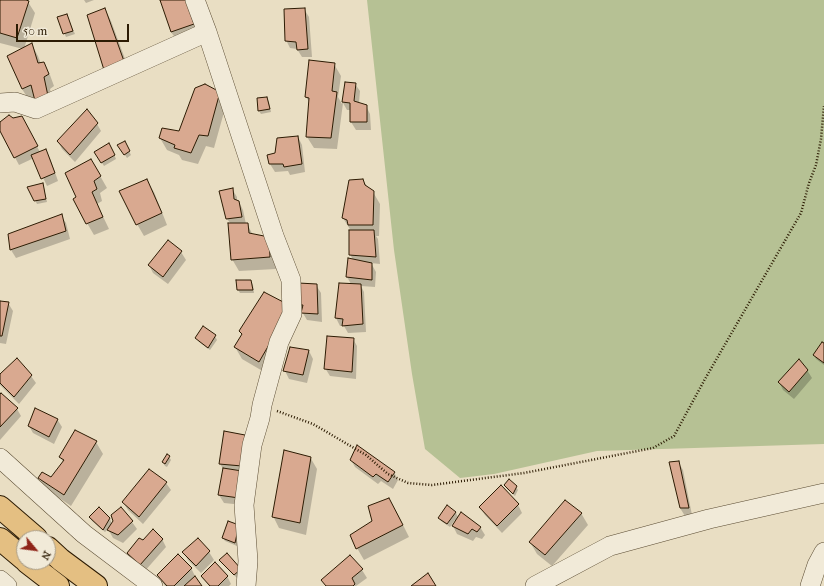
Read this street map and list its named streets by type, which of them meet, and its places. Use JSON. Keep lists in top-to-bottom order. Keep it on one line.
{"scale_bar":"50 m","north":"bottom right"}
